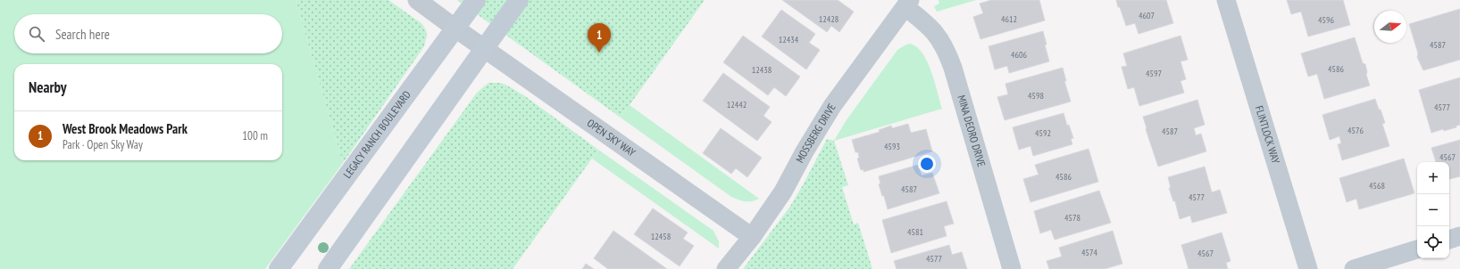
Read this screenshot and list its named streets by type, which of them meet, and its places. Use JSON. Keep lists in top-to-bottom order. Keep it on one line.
{"streets":{"street":["MINA DEORO DRIVE","MOSSBERG DRIVE","LEGACY RANCH BOULEVARD","FLINTLOCK WAY","OPEN SKY WAY"]},"crossings":[["MINA DEORO DRIVE","MOSSBERG DRIVE"],["MOSSBERG DRIVE","OPEN SKY WAY"],["LEGACY RANCH BOULEVARD","OPEN SKY WAY"]],"house_numbers":["4607","12428","4612","4596","12434","4587","4606","4586","12438","4597","4598","12442","4577","4576","4587","4592","4593","4567","4586","4568","4587","4577","4578","4581","12458","4574","4567","4577"],"north":"right","page":{"search":"Search here","pins":"1","heading":"Nearby","list":[{"mark":"1","name":"West Brook Meadows Park","note":"Park · Open Sky Way","value":"100 m"}],"map_buttons":["+","−"]}}
